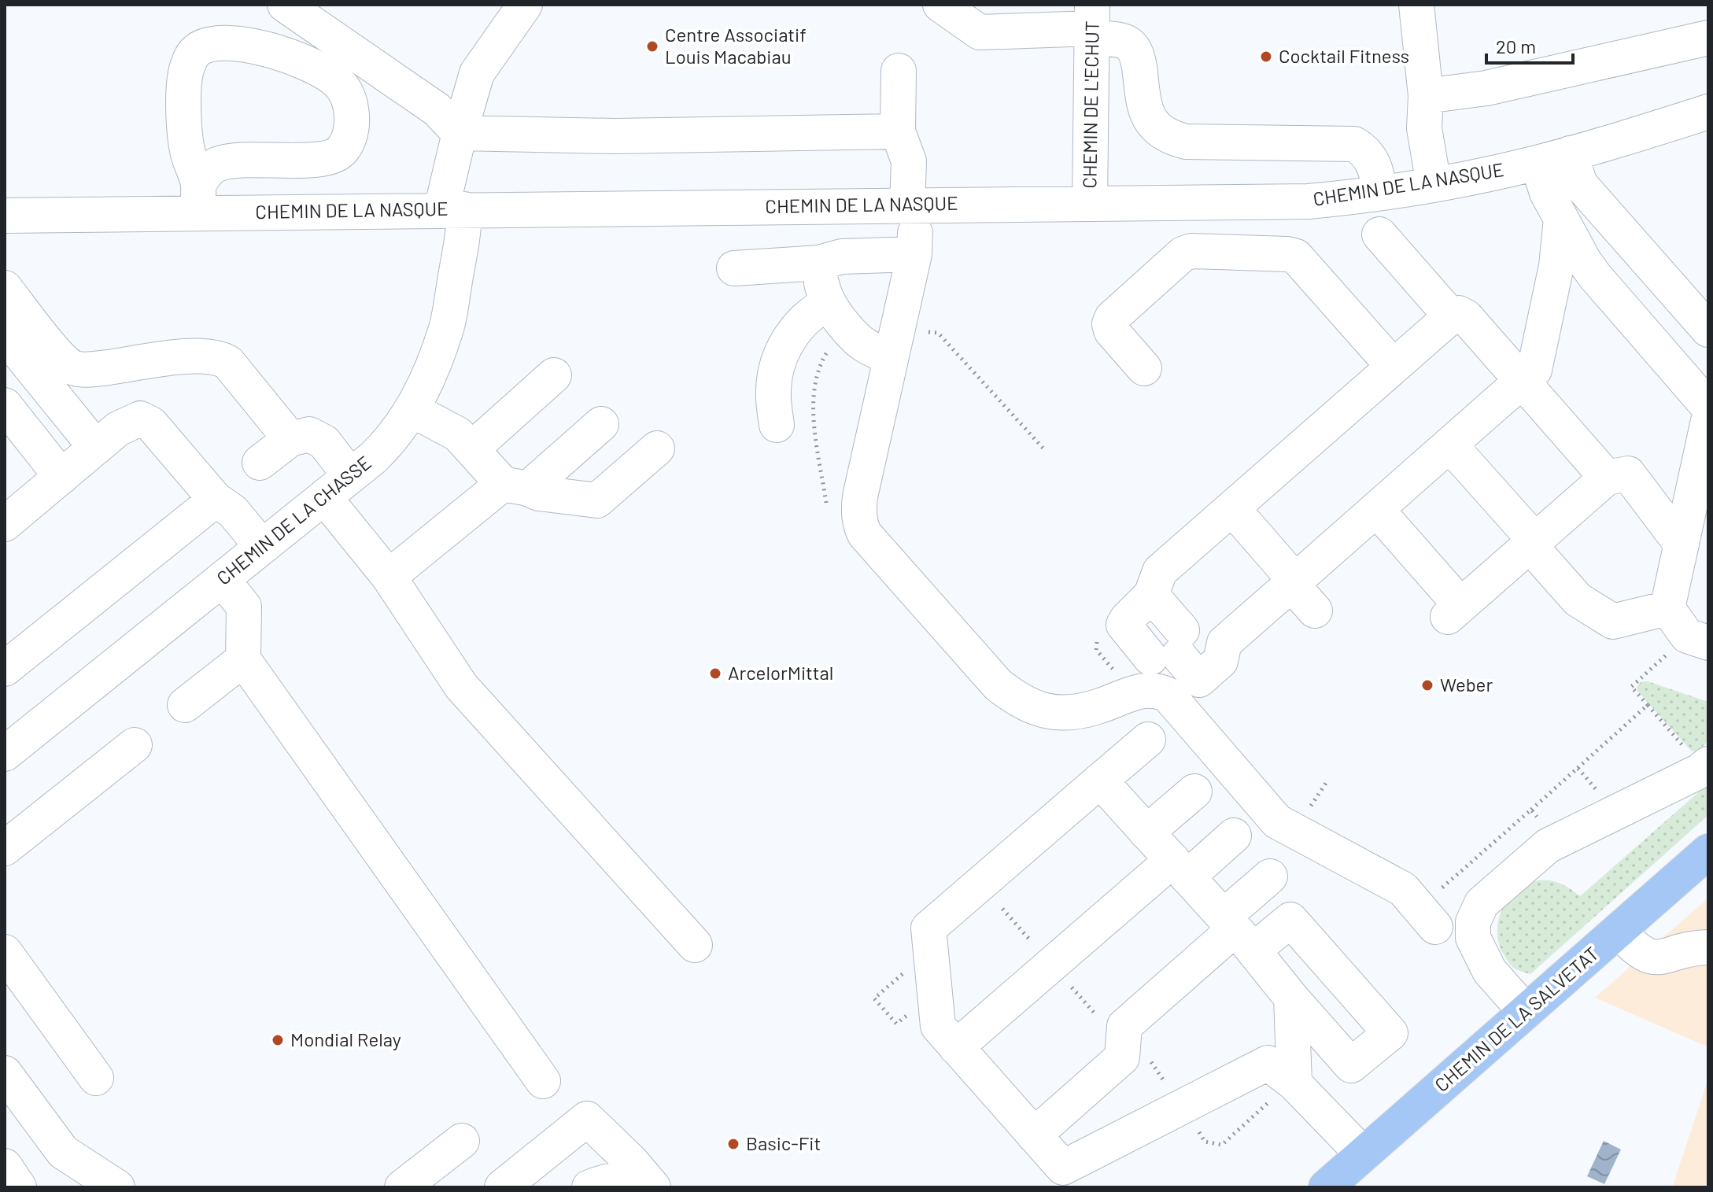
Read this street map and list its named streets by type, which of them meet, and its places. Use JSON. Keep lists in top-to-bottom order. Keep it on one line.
{"streets":{"main road":["CHEMIN DE LA SALVETAT"],"street":["CHEMIN DE L'ECHUT","CHEMIN DE LA NASQUE","CHEMIN DE LA CHASSE"]},"crossings":[["CHEMIN DE L'ECHUT","CHEMIN DE LA NASQUE"],["CHEMIN DE LA NASQUE","CHEMIN DE LA CHASSE"]],"places":["Centre Associatif Louis Macabiau","Cocktail Fitness","ArcelorMittal","Weber","Mondial Relay","Basic-Fit"],"scale_bar":"20 m"}
